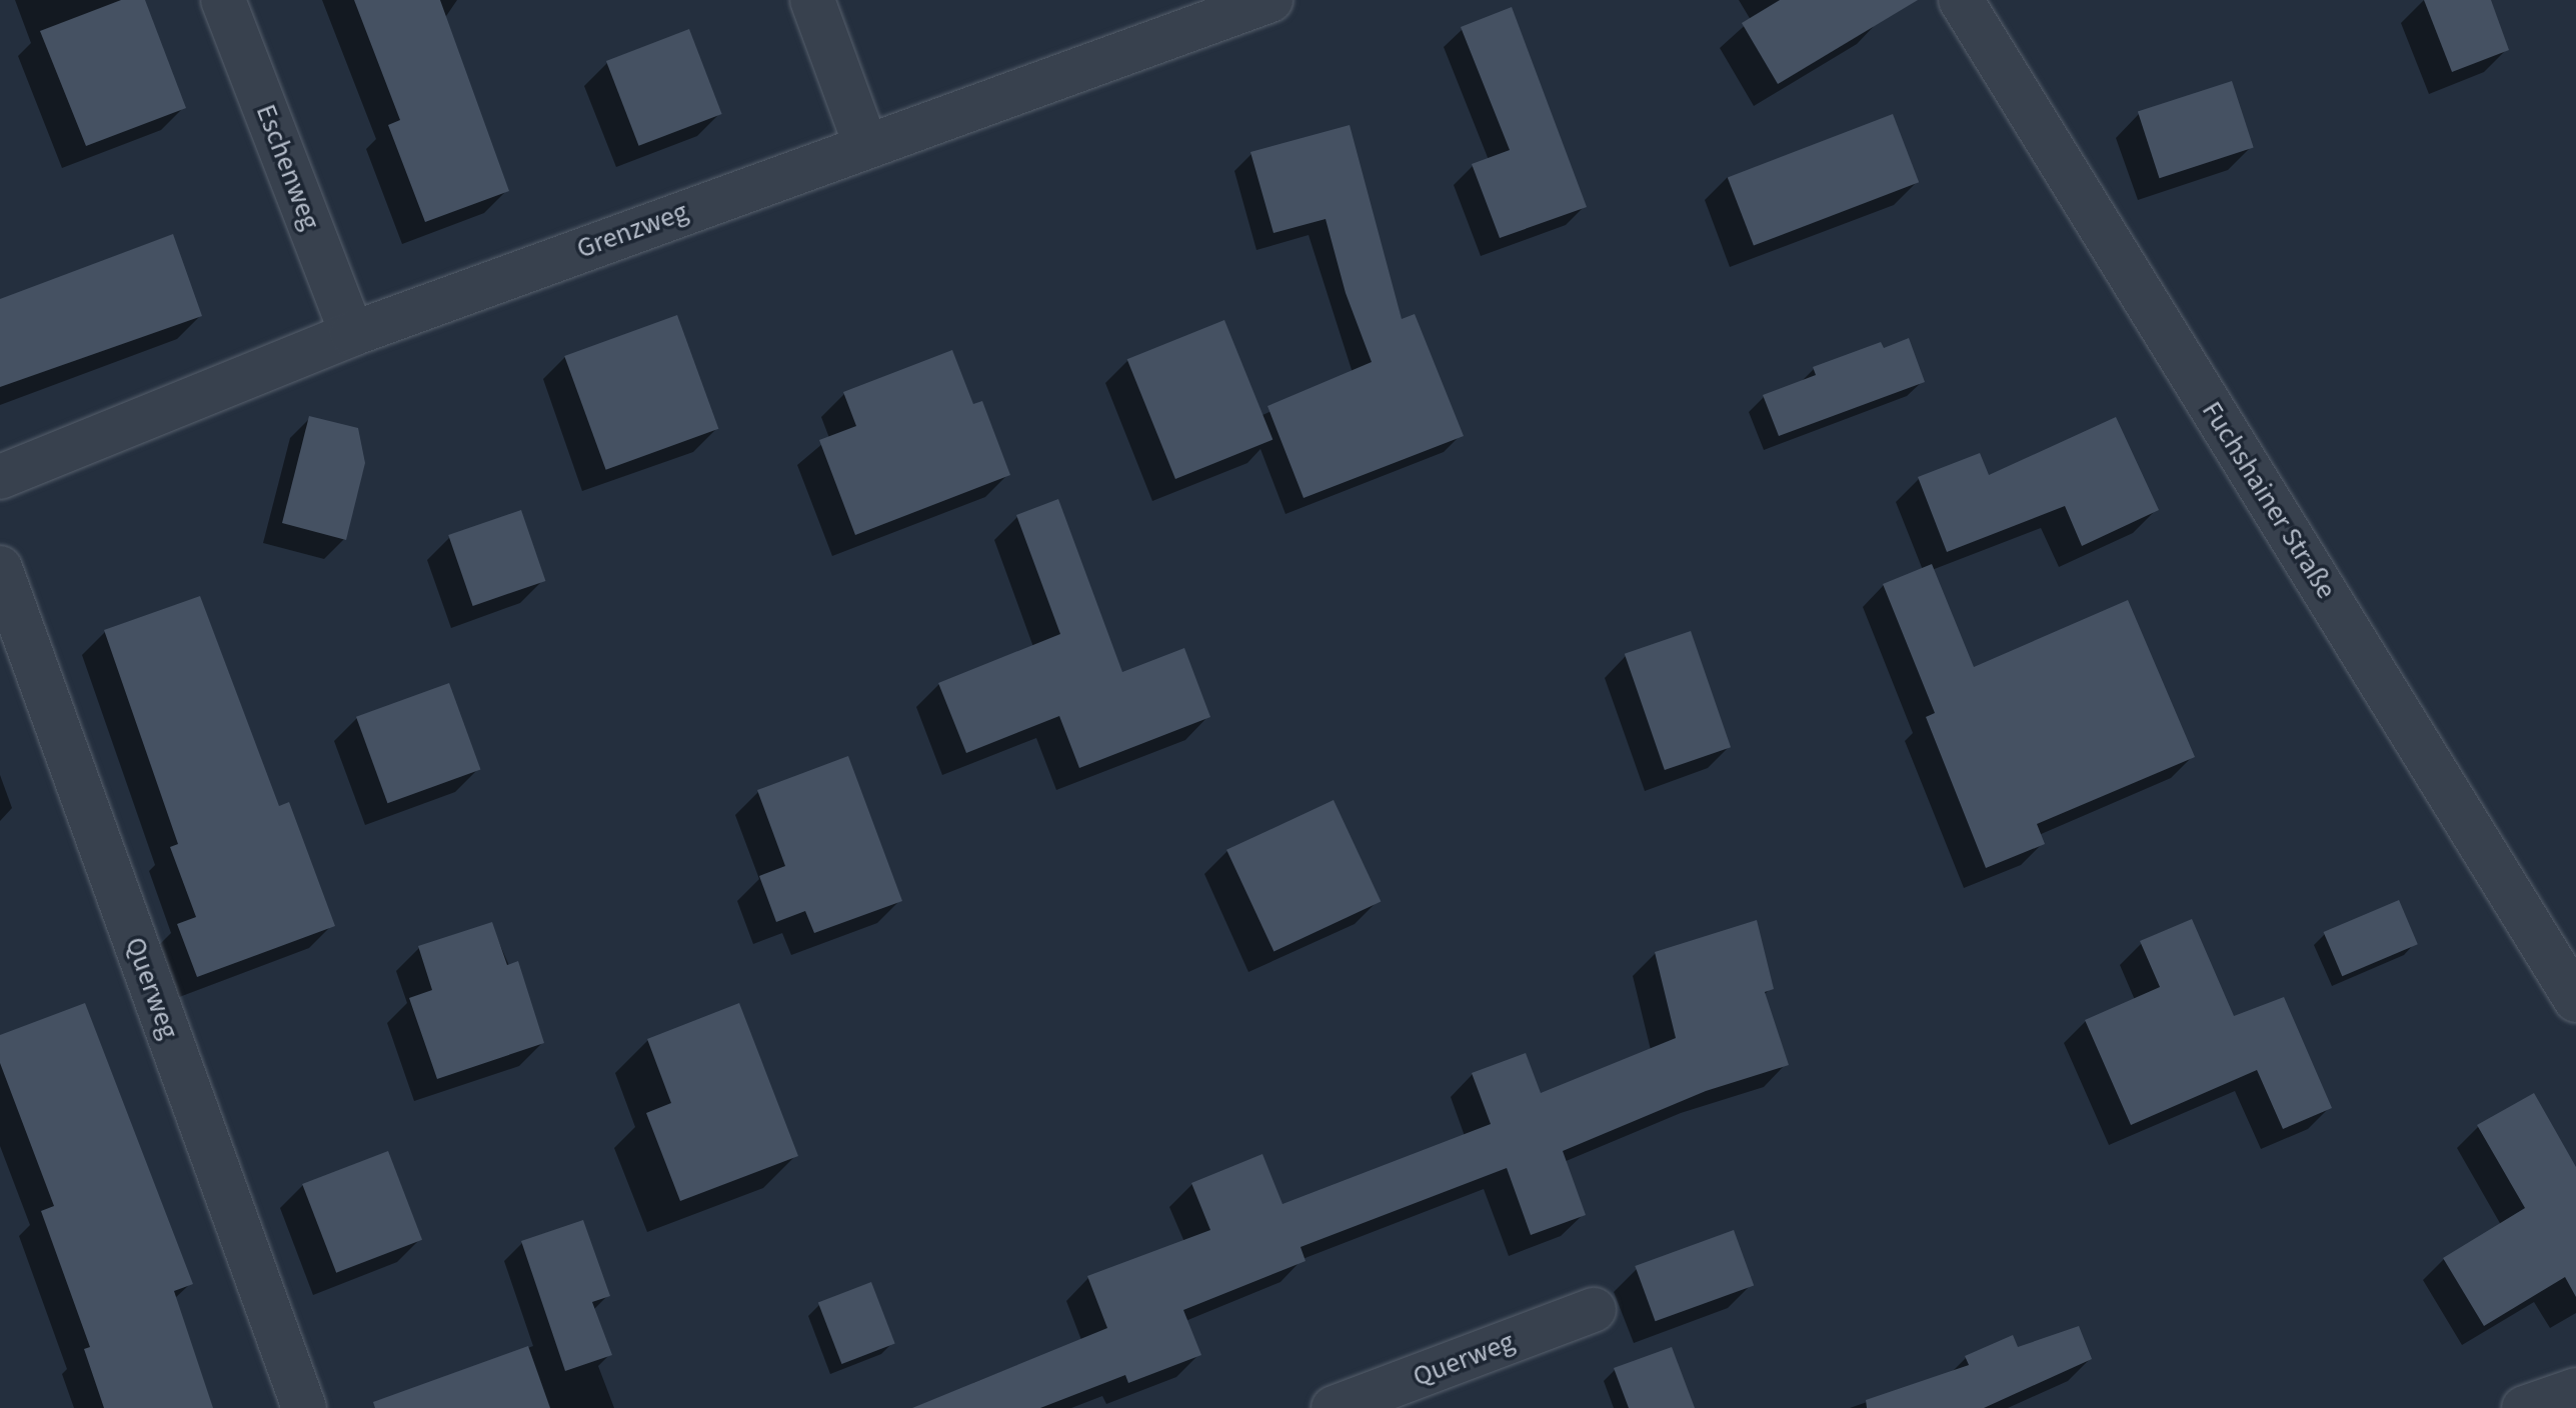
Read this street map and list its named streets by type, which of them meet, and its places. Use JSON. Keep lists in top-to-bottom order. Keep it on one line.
{"streets":{"street":["Eschenweg","Grenzweg","Fuchshainer Straße","Querweg"]},"crossings":[["Eschenweg","Grenzweg"]]}
